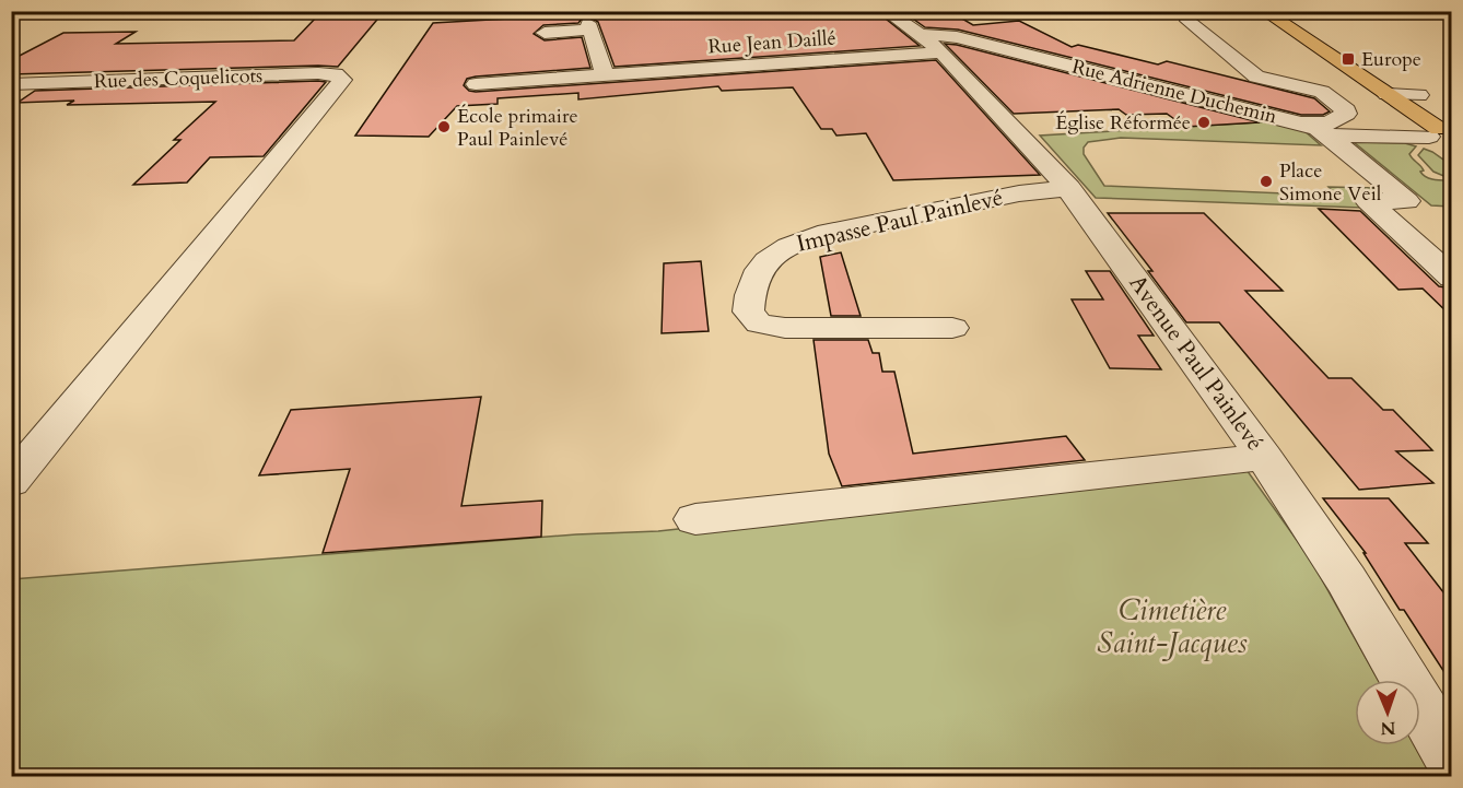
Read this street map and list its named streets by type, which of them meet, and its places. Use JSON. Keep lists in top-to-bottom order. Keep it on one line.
{"streets":{"street":["Rue Jean Daillé","Rue des Coquelicots","Rue Adrienne Duchemin","Impasse Paul Painlevé","Avenue Paul Painlevé"]},"crossings":[["Rue Jean Daillé","Rue Adrienne Duchemin"],["Rue Jean Daillé","Avenue Paul Painlevé"],["Rue Adrienne Duchemin","Avenue Paul Painlevé"],["Impasse Paul Painlevé","Avenue Paul Painlevé"]],"parks":["Cimetière Saint-Jacques"],"places":{"transit":["Europe"],"other":["Église Réformée","École primaire Paul Painlevé","Place Simone Veil"]},"north":"bottom"}
